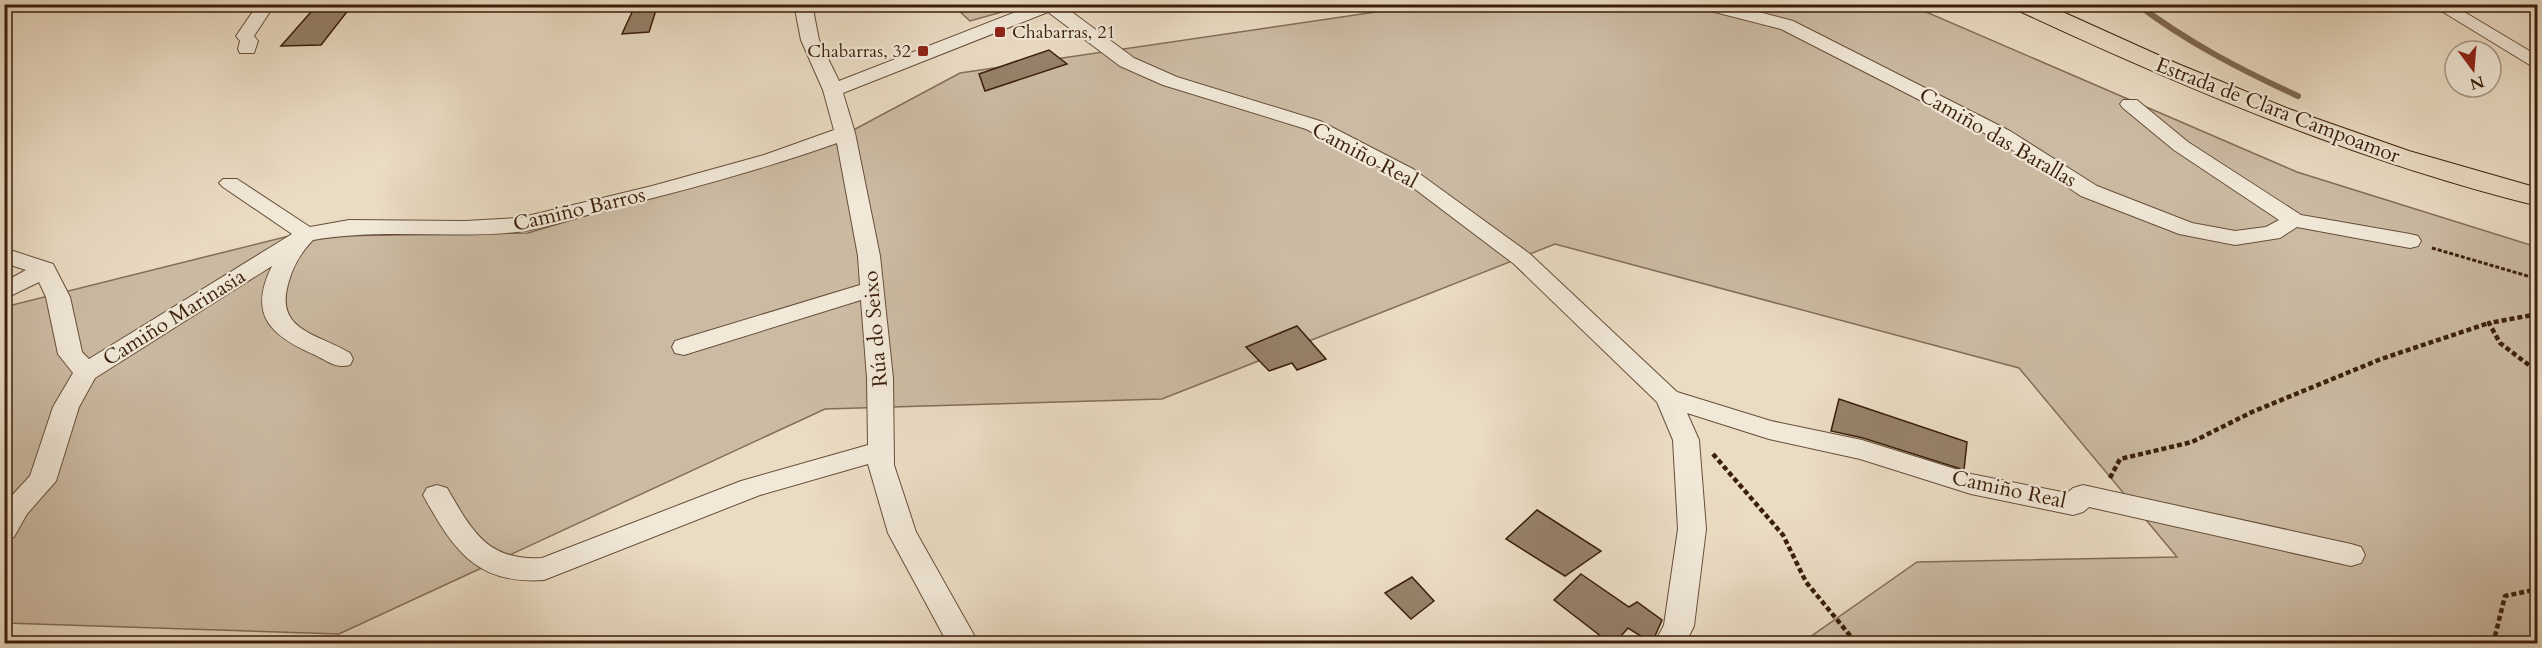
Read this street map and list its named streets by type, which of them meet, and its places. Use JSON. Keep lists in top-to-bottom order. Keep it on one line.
{"streets":{"main road":["Estrada de Clara Campoamor"],"street":["Camiño das Barallas","Camiño Real","Camiño Barros","Camiño Marinasia","Rúa do Seixo"]},"crossings":[["Camiño Barros","Camiño Marinasia"],["Camiño Barros","Rúa do Seixo"]],"places":{"transit":["Chabarras, 21","Chabarras, 32"]},"north":"bottom"}
